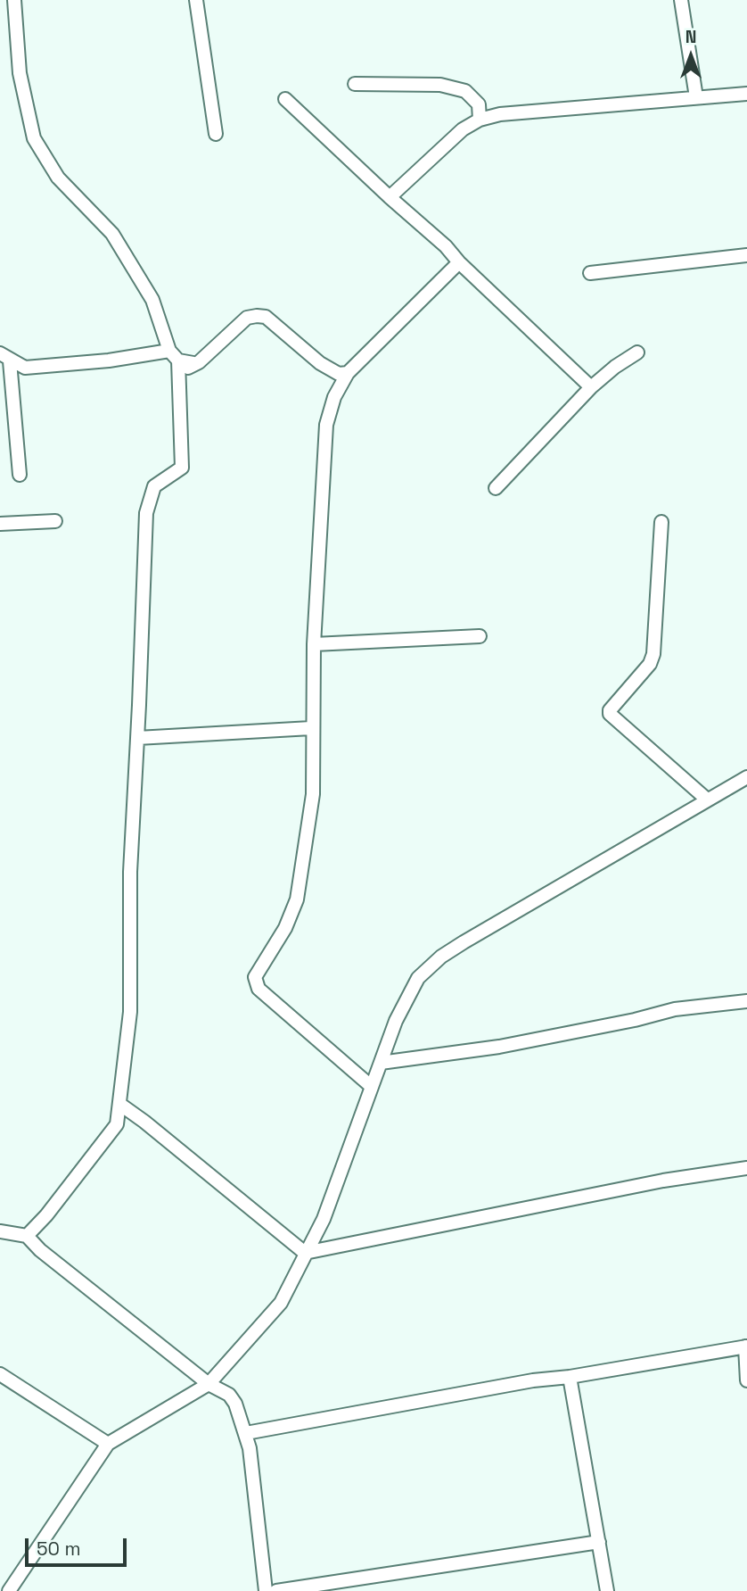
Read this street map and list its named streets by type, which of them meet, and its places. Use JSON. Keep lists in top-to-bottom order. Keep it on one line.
{"scale_bar":"50 m","north":"top"}
